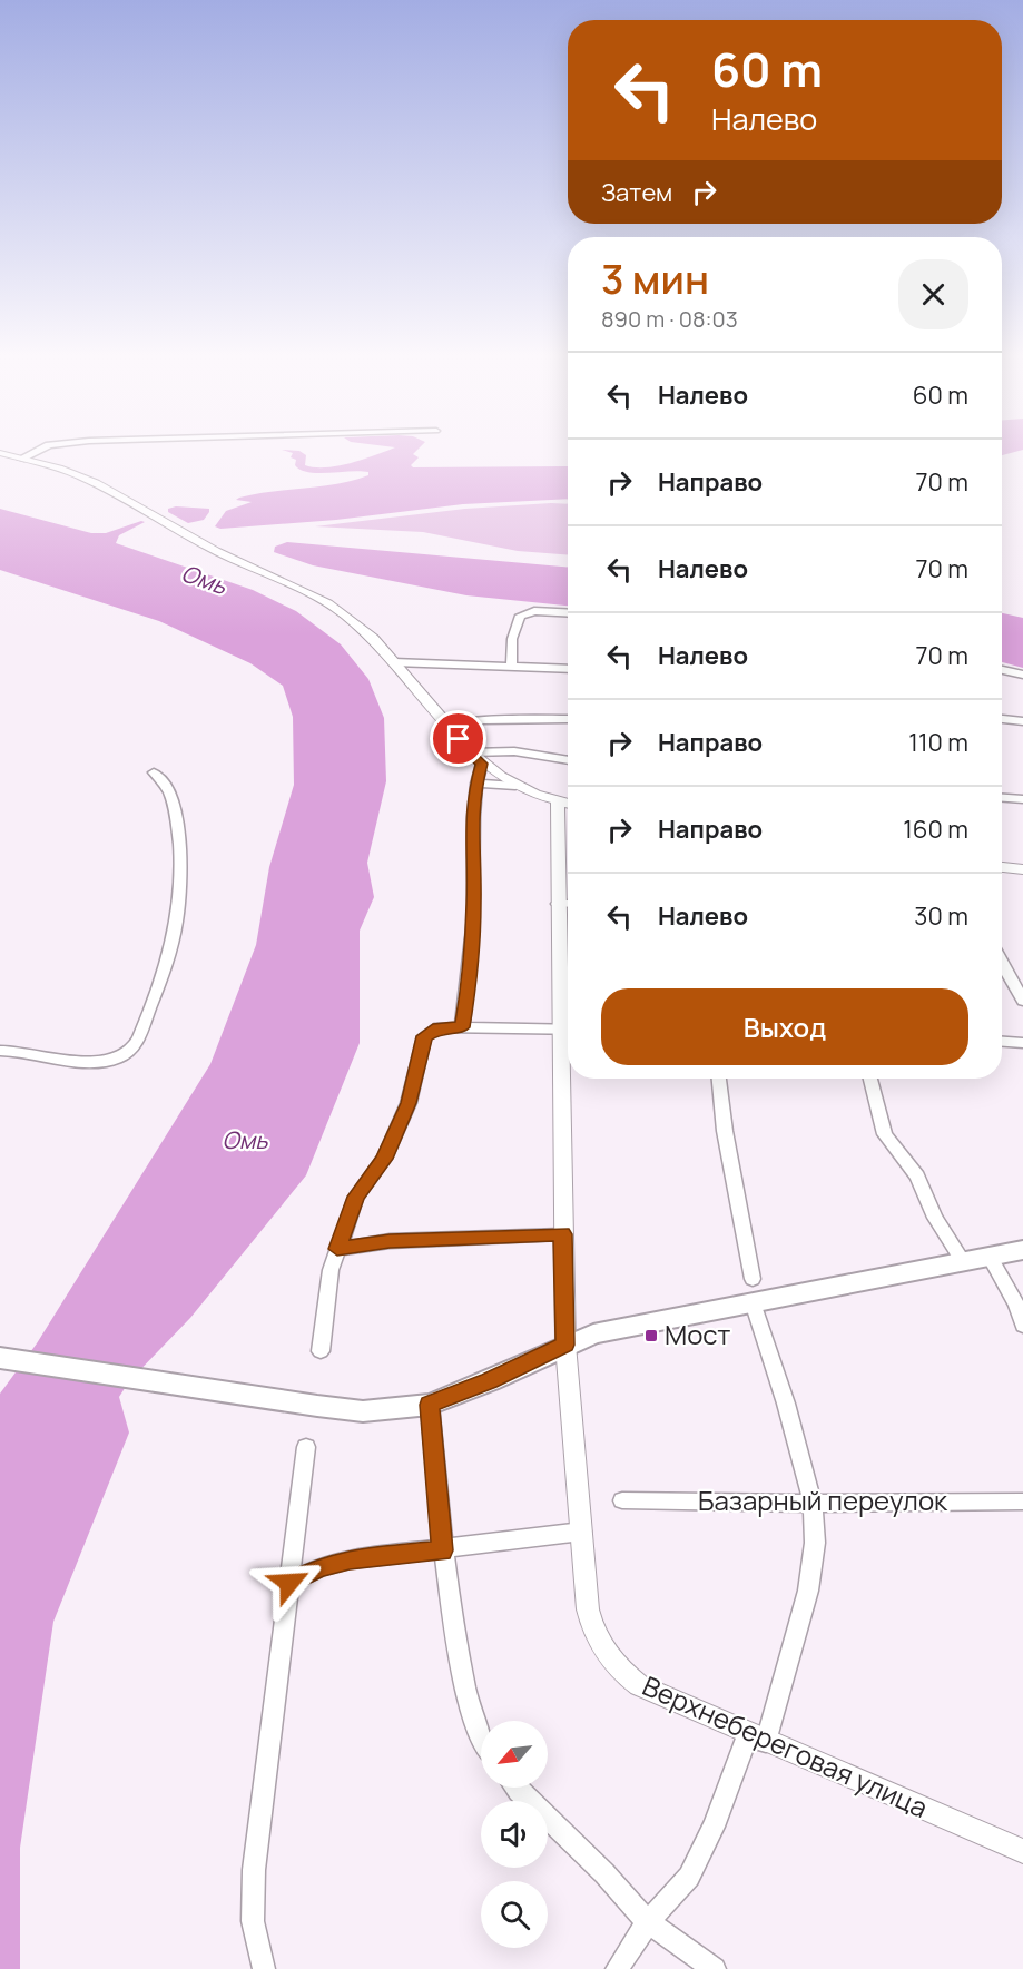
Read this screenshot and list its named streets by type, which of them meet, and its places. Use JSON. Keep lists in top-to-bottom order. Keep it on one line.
{"streets":{"street":["Базарный переулок","Верхнебереговая улица"]},"water":["Омь"],"places":{"transit":["Мост"]},"north":"bottom left","page":{"turn":["60 m","Налево"],"then":"Затем","heading":["3 мин","890 m · 08:03"],"list":[{"name":"Налево","value":"60 m"},{"name":"Направо","value":"70 m"},{"name":"Налево","value":"70 m"},{"name":"Налево","value":"70 m"},{"name":"Направо","value":"110 m"},{"name":"Направо","value":"160 m"},{"name":"Налево","value":"30 m"}],"buttons":"Выход"}}
